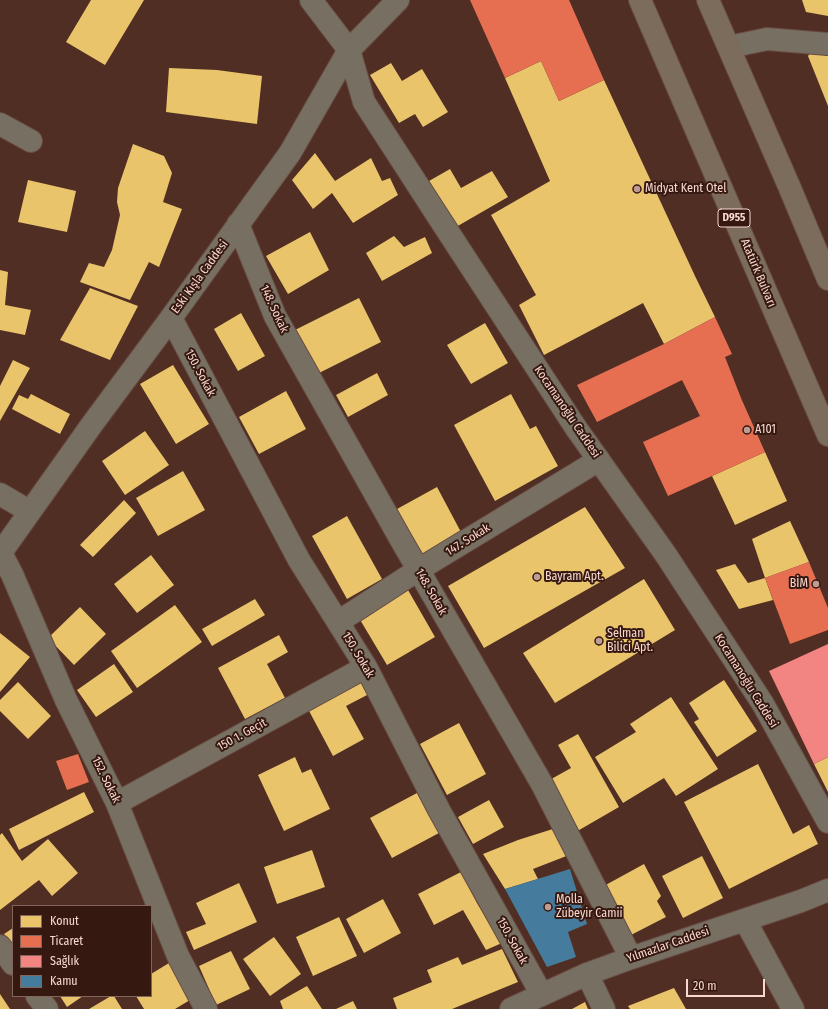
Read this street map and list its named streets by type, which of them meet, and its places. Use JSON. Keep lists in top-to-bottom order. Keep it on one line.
{"streets":{"main road":["D955","Atatürk Bulvarı"],"street":["Eski Kışla Caddesi","148. Sokak","150. Sokak","Kocamanoğlu Caddesi","147. Sokak","150 1. Geçit","152. Sokak","Yılmazlar Caddesi"]},"crossings":[["Eski Kışla Caddesi","148. Sokak"],["Eski Kışla Caddesi","150. Sokak"],["Eski Kışla Caddesi","Kocamanoğlu Caddesi"],["Eski Kışla Caddesi","152. Sokak"],["148. Sokak","147. Sokak"],["148. Sokak","Yılmazlar Caddesi"],["150. Sokak","147. Sokak"],["150. Sokak","150 1. Geçit"],["150. Sokak","Yılmazlar Caddesi"],["Kocamanoğlu Caddesi","147. Sokak"],["150 1. Geçit","152. Sokak"]],"places":["Midyat Kent Otel","A101","Bayram Apt.","BİM","Selman Bilici Apt.","Molla Zübeyir Camii"],"legend":["Konut","Ticaret","Sağlık","Kamu"],"scale_bar":"20 m"}
